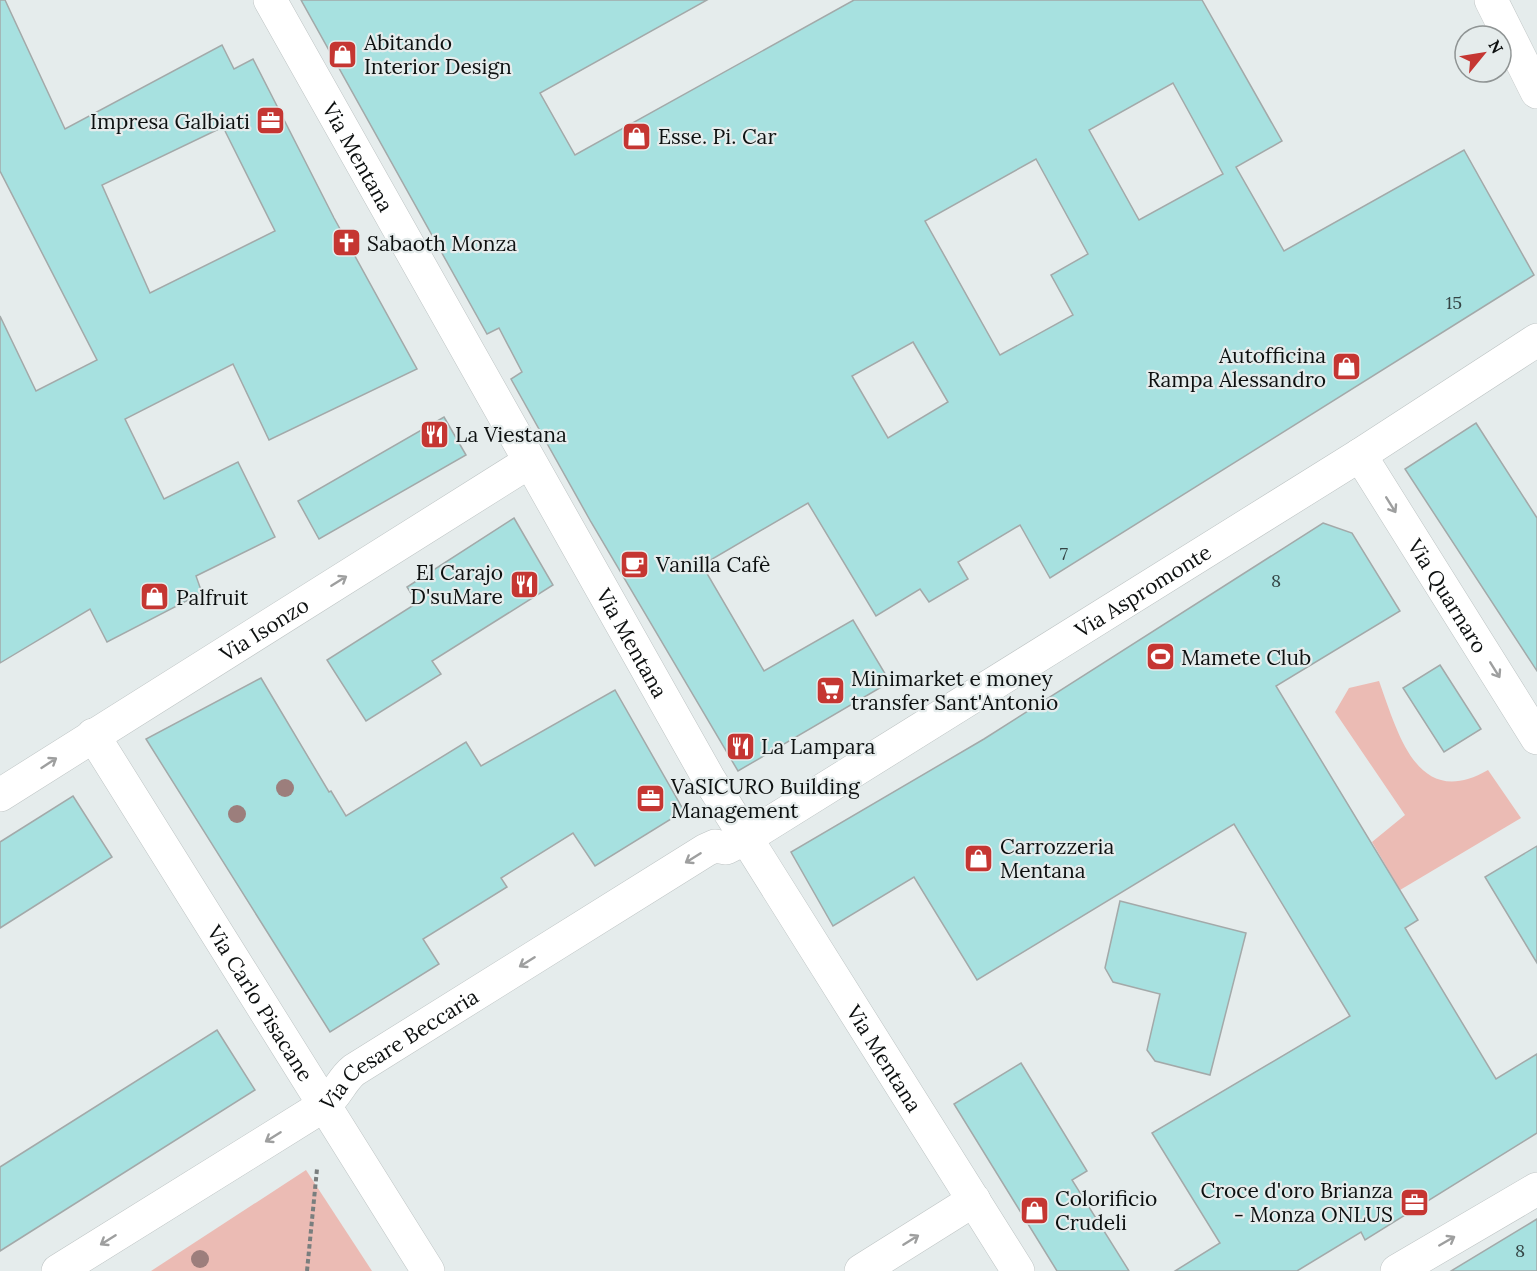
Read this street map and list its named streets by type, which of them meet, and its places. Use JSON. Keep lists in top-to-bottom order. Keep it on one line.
{"streets":{"street":["Via Mentana","Via Aspromonte","Via Quarnaro","Via Isonzo","Via Carlo Pisacane","Via Cesare Beccaria"]},"crossings":[["Via Mentana","Via Aspromonte"],["Via Mentana","Via Isonzo"],["Via Mentana","Via Cesare Beccaria"],["Via Aspromonte","Via Quarnaro"],["Via Aspromonte","Via Cesare Beccaria"],["Via Isonzo","Via Carlo Pisacane"],["Via Carlo Pisacane","Via Cesare Beccaria"]],"one_way":["Via Quarnaro","Via Isonzo","Via Cesare Beccaria"],"places":{"shop":["Abitando Interior Design","Esse. Pi. Car","Autofficina Rampa Alessandro","Palfruit","Carrozzeria Mentana","Colorificio Crudeli"],"office":["Impresa Galbiati","VaSICURO Building Management","Croce d'oro Brianza - Monza ONLUS"],"church":["Sabaoth Monza"],"restaurant":["La Viestana","El Carajo D'suMare","La Lampara"],"cafe":["Vanilla Cafè"],"sports":["Mamete Club"],"supermarket":["Minimarket e money transfer Sant'Antonio"]},"house_numbers":["15","7","8","8"],"north":"top right"}
